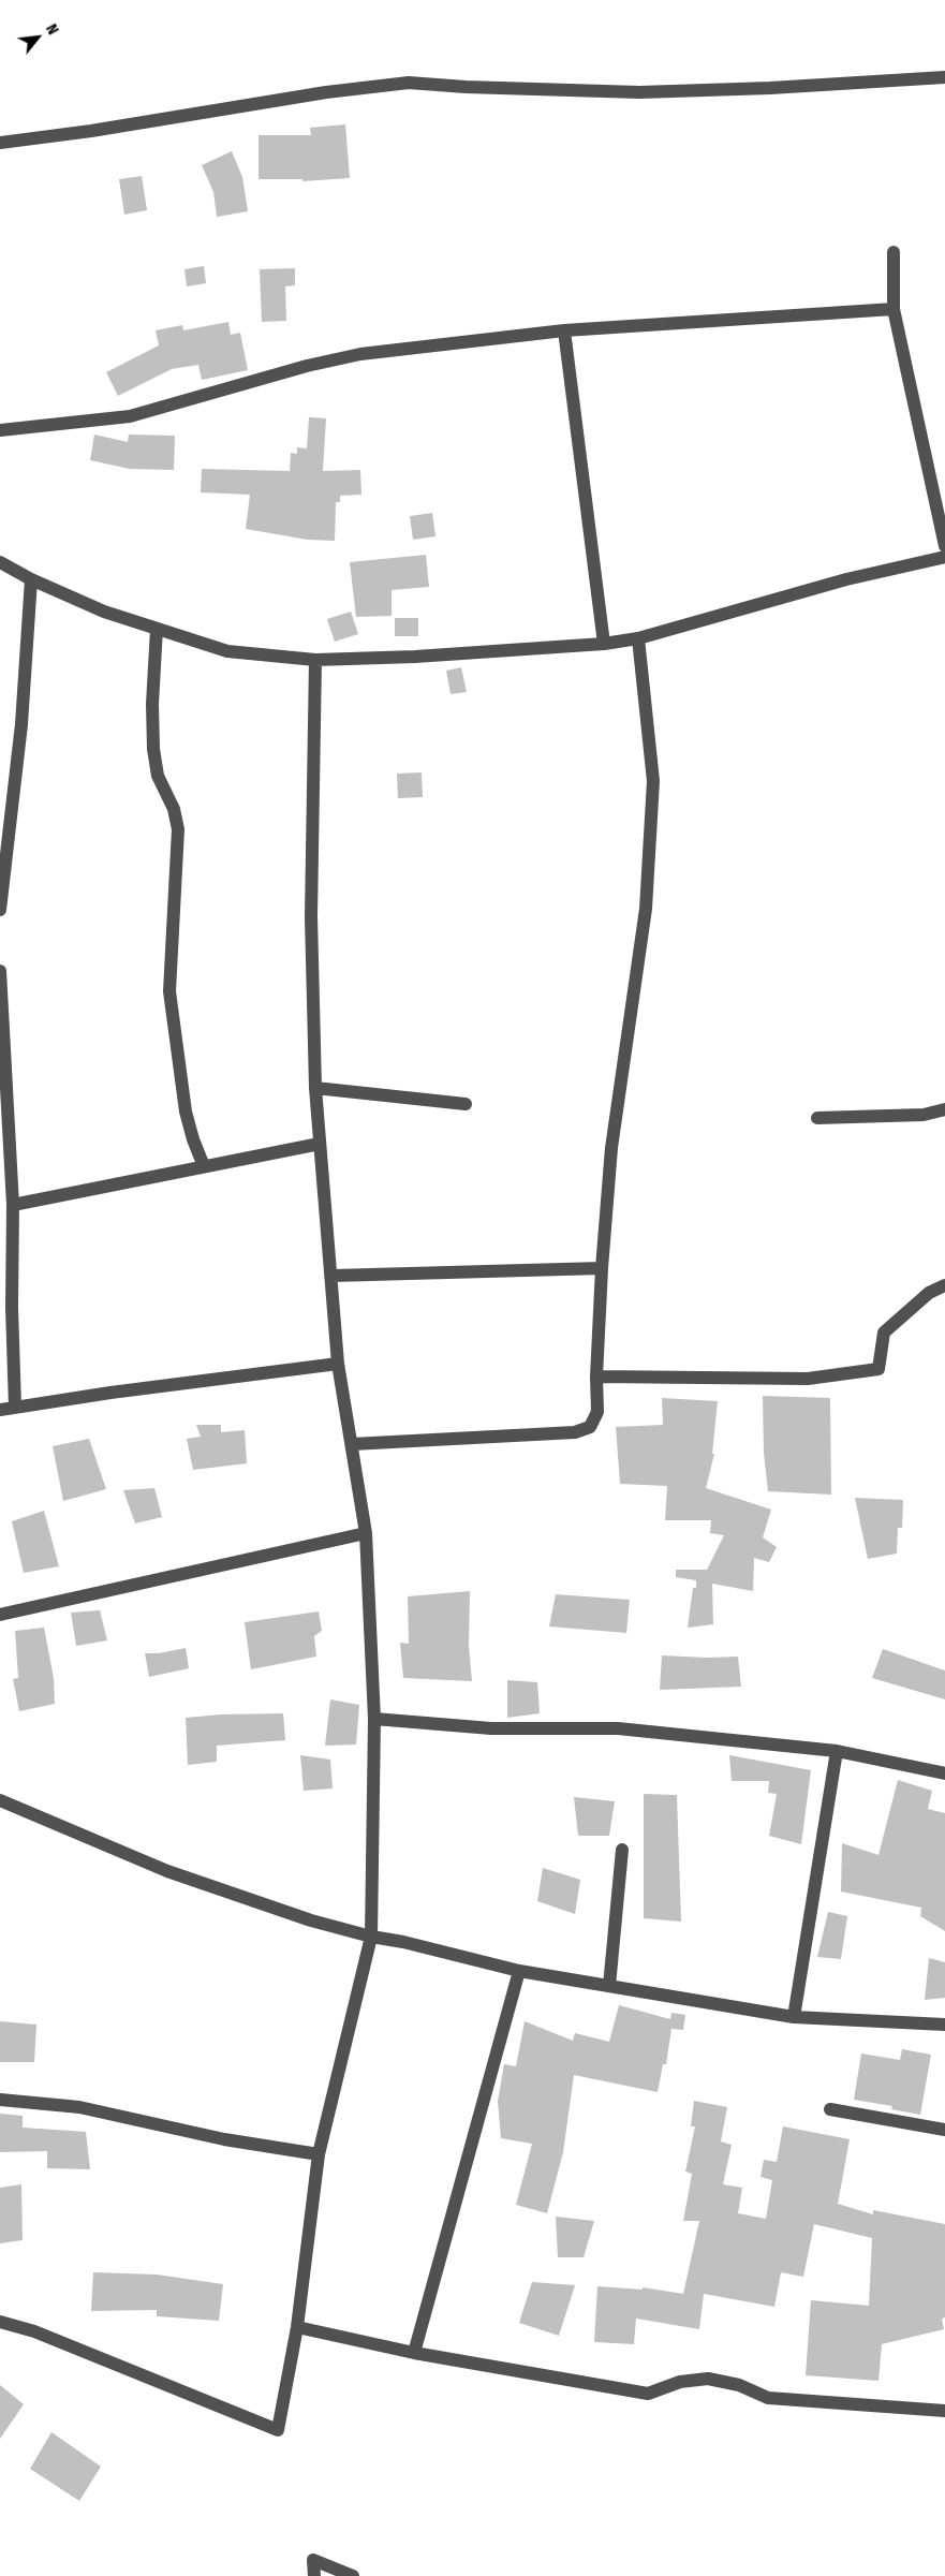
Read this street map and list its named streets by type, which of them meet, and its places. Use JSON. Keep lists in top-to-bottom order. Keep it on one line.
{"north":"top right"}
